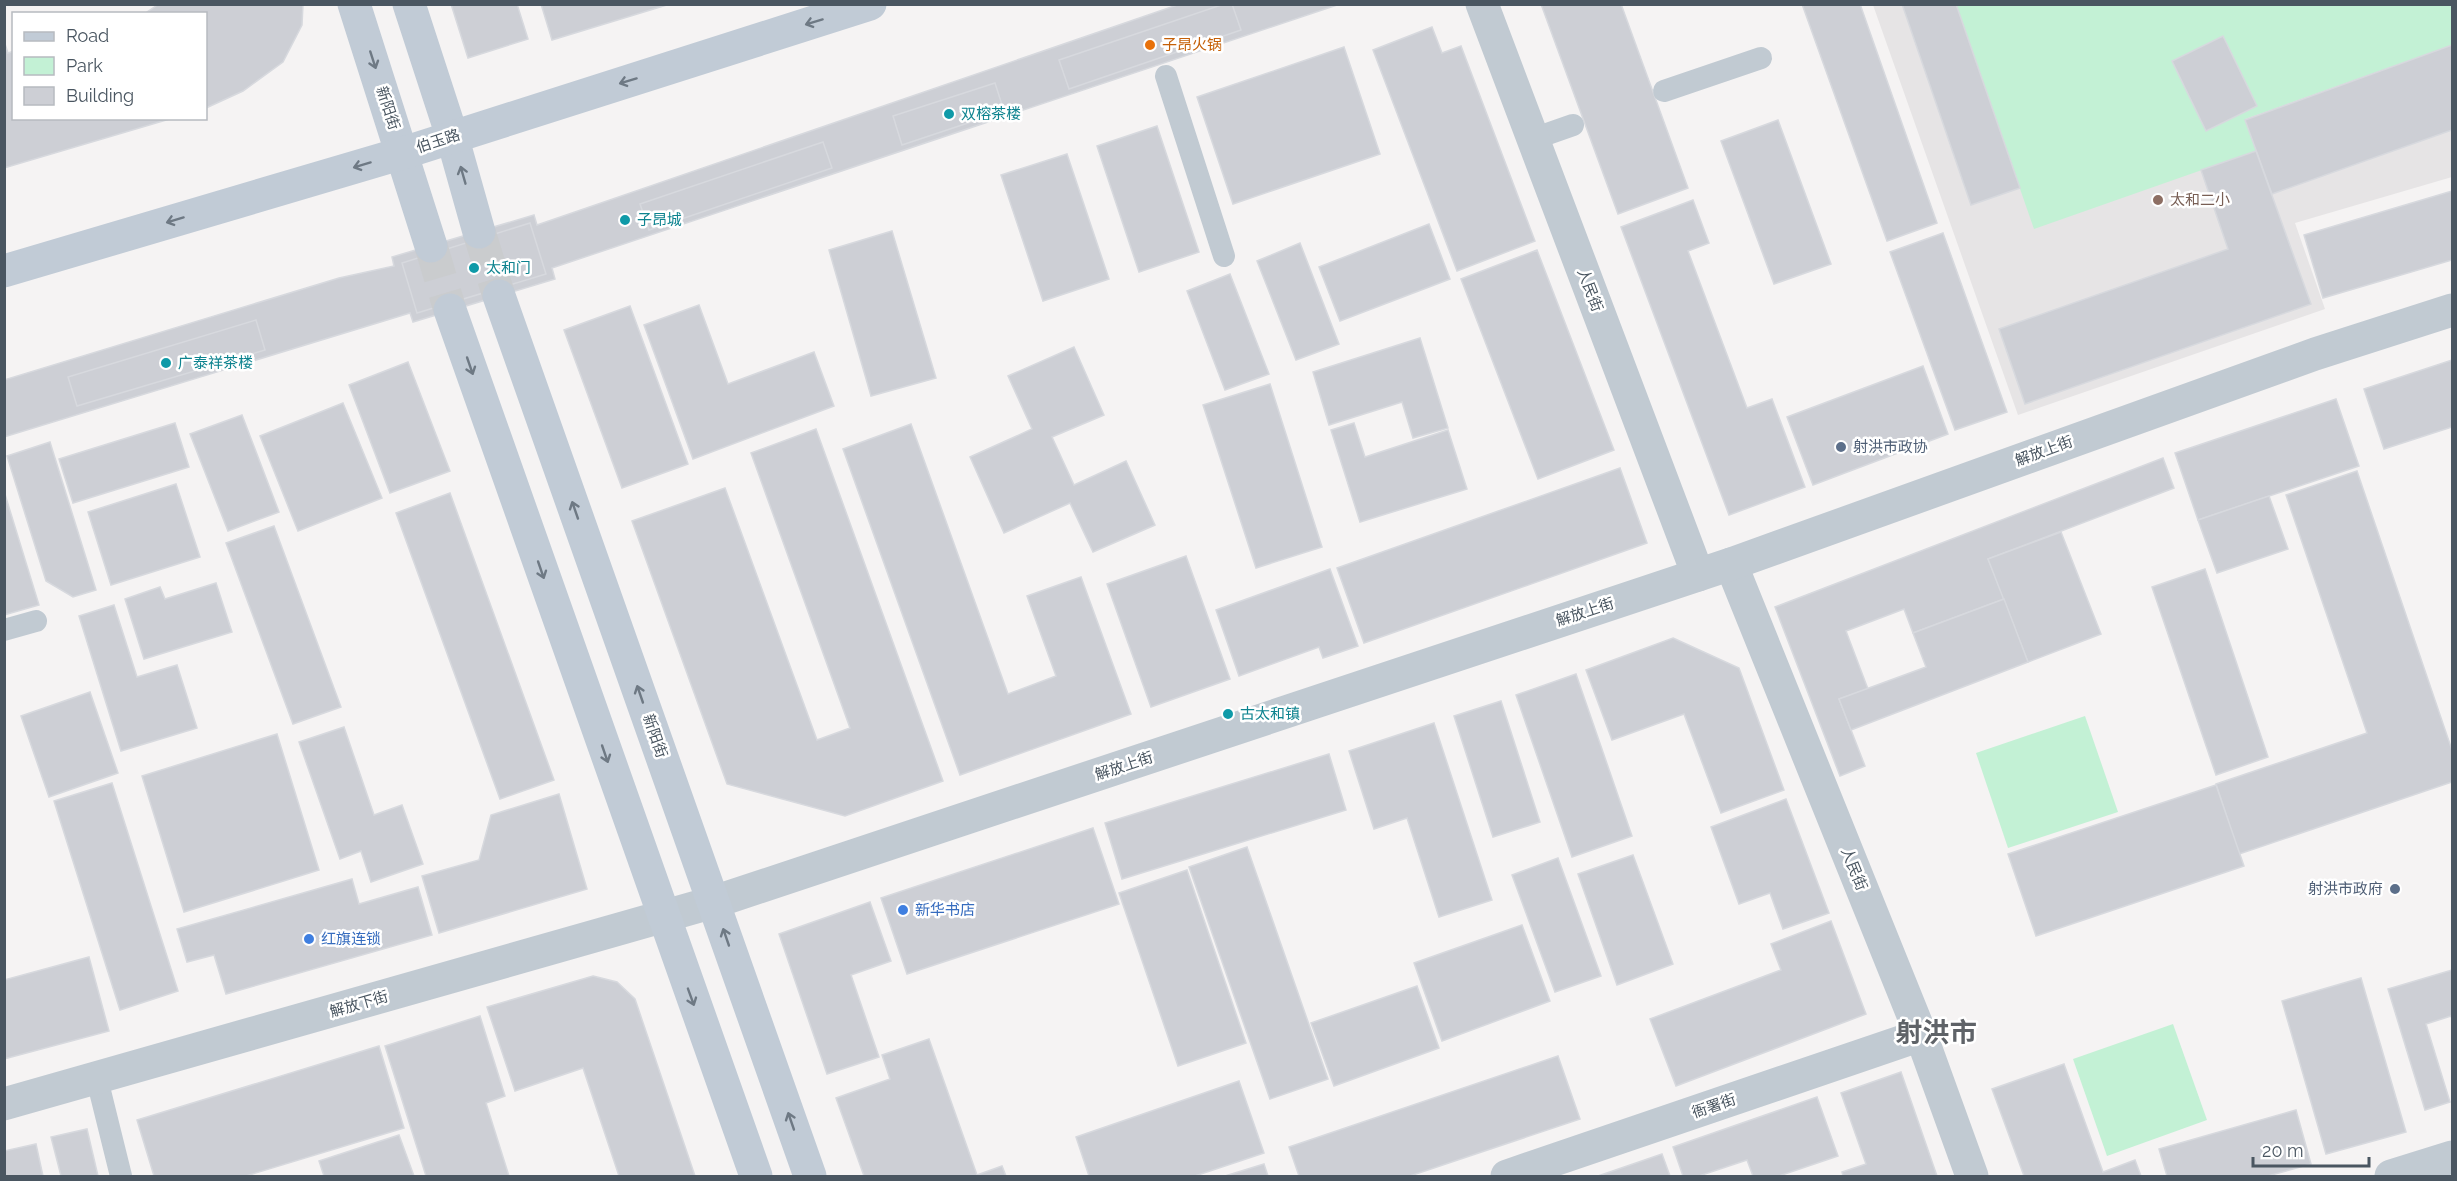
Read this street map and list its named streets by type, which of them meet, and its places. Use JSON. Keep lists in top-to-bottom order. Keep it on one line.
{"streets":{"main road":["新阳街","伯玉路"],"street":["人民街","解放上街","解放下街","衙署街"]},"crossings":[["新阳街","伯玉路"],["新阳街","解放上街"],["新阳街","解放下街"],["人民街","解放上街"],["人民街","衙署街"],["解放上街","解放下街"]],"one_way":["伯玉路"],"districts":["射洪市"],"places":["子昂火锅","双榕茶楼","太和二小","子昂城","太和门","广泰祥茶楼","射洪市政协","古太和镇","射洪市政府","新华书店","红旗连锁"],"legend":["Road","Park","Building"],"scale_bar":"20 m"}
